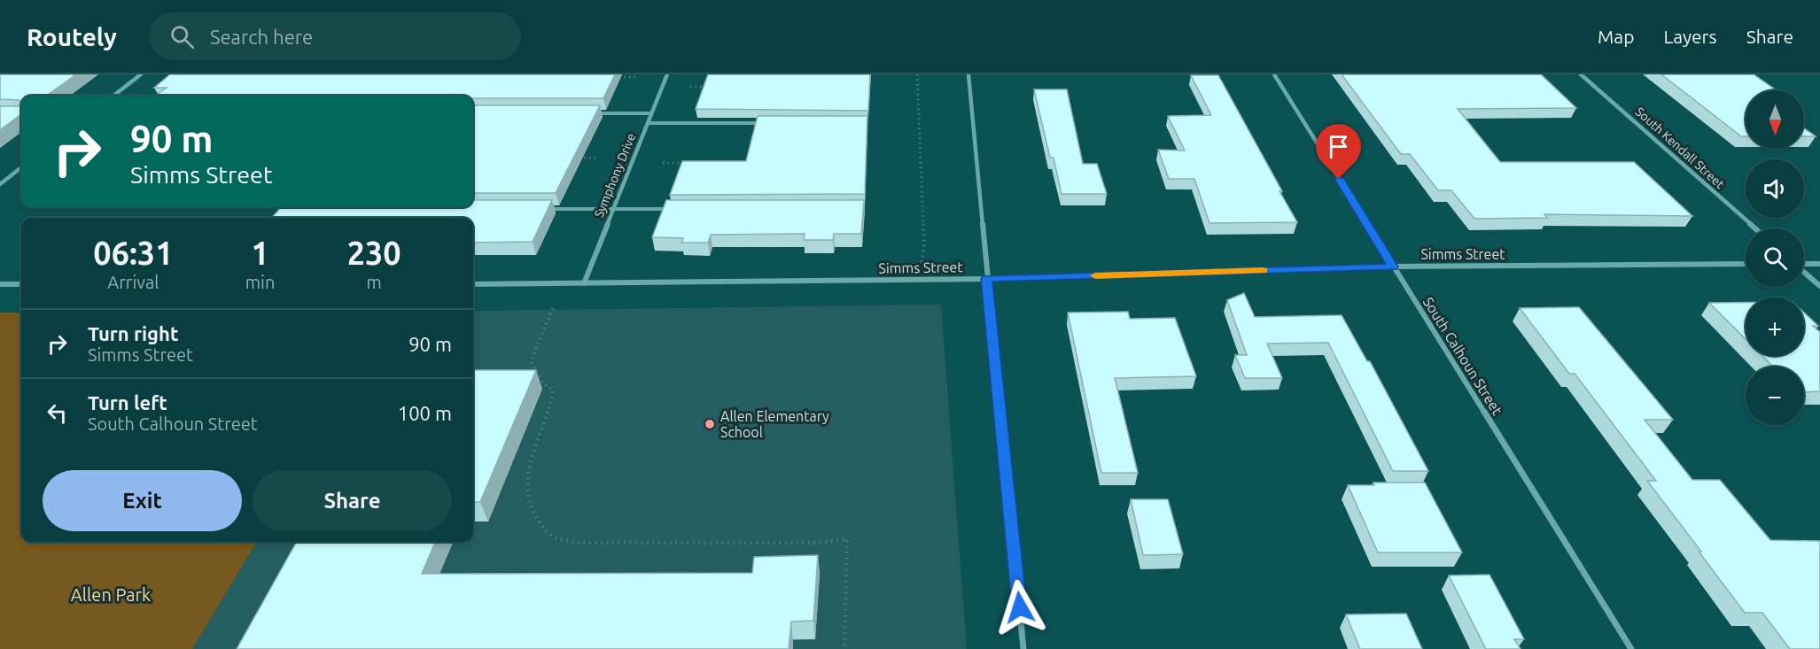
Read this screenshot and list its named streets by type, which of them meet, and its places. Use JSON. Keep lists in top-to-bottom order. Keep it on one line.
{"streets":{"street":["South Kendall Street","Symphony Drive","Simms Street","South Calhoun Street"]},"crossings":[["Symphony Drive","Simms Street"],["Simms Street","South Calhoun Street"]],"parks":["Allen Park"],"places":["Allen Elementary School"],"north":"bottom","page":{"header":"Routely","search":"Search here","nav":["Map","Layers","Share"],"map_buttons":["+","−"],"turn":["90 m","Simms Street"],"eta":["06:31","Arrival","1","min","230","m"],"list":[{"name":"Turn right","note":"Simms Street","value":"90 m"},{"name":"Turn left","note":"South Calhoun Street","value":"100 m"}],"buttons":["Exit","Share"]}}
